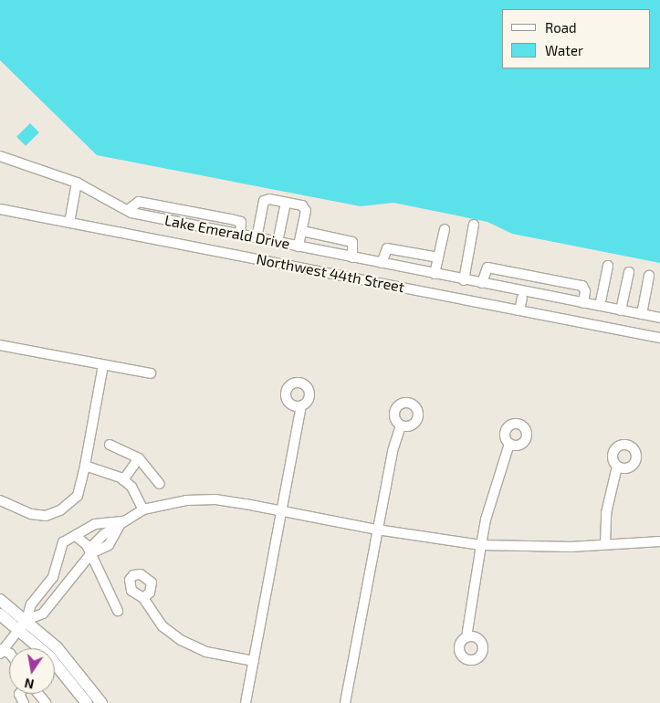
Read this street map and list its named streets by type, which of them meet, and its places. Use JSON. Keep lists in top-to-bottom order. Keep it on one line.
{"streets":{"street":["Lake Emerald Drive","Northwest 44th Street"]},"legend":["Road","Water"],"north":"bottom"}
